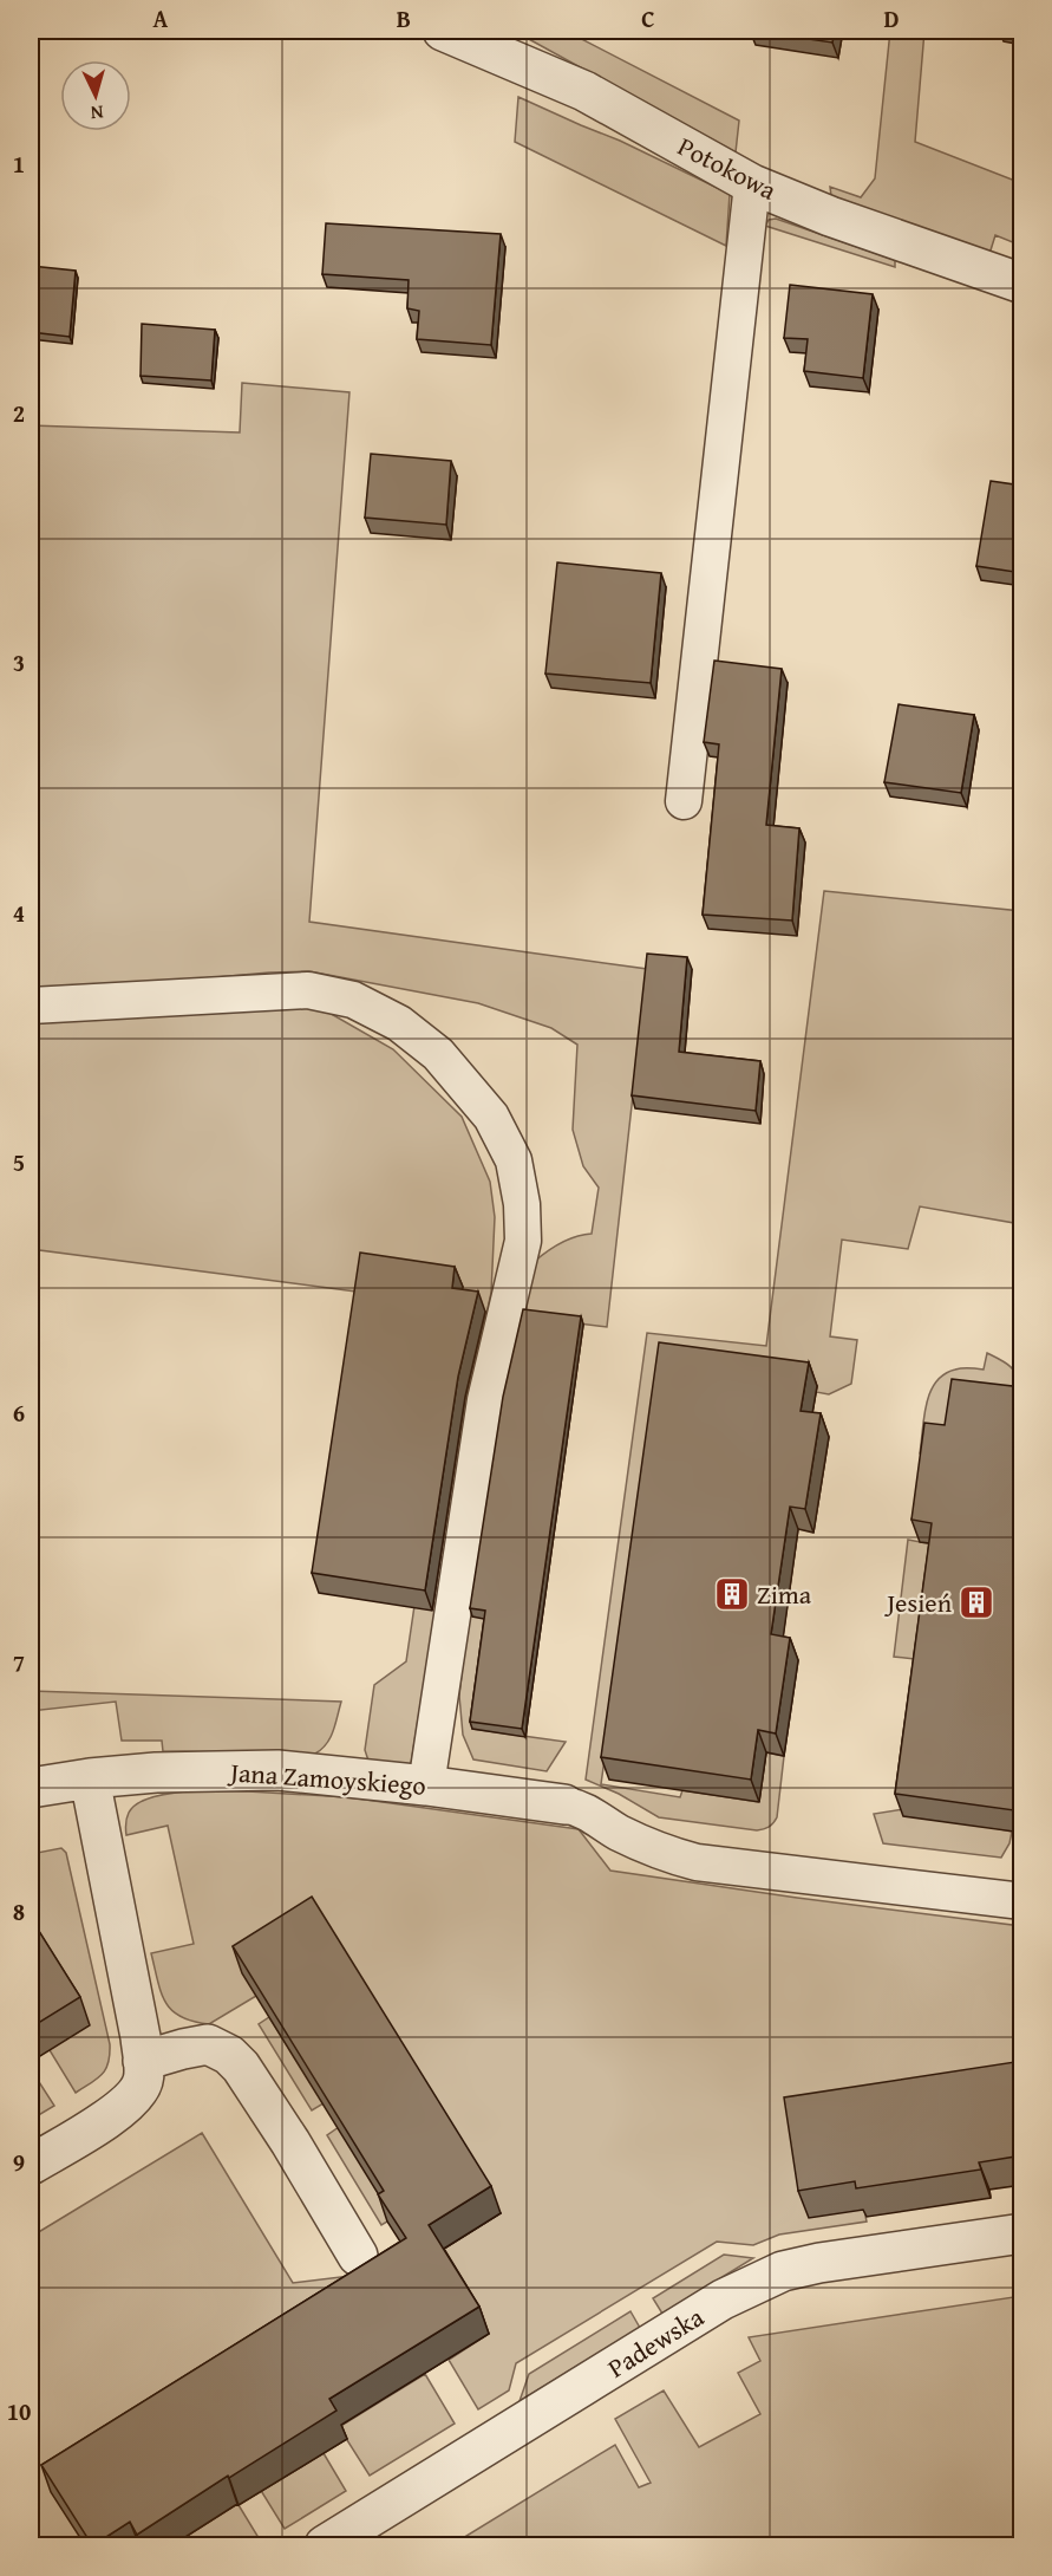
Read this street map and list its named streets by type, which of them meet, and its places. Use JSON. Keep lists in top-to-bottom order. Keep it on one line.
{"streets":{"street":["Potokowa","Jana Zamoyskiego","Padewska"]},"places":{"building":["Zima","Jesień"]},"north":"bottom","grid":{"columns":["A","B","C","D"],"rows":["1","2","3","4","5","6","7","8","9","10"]}}
